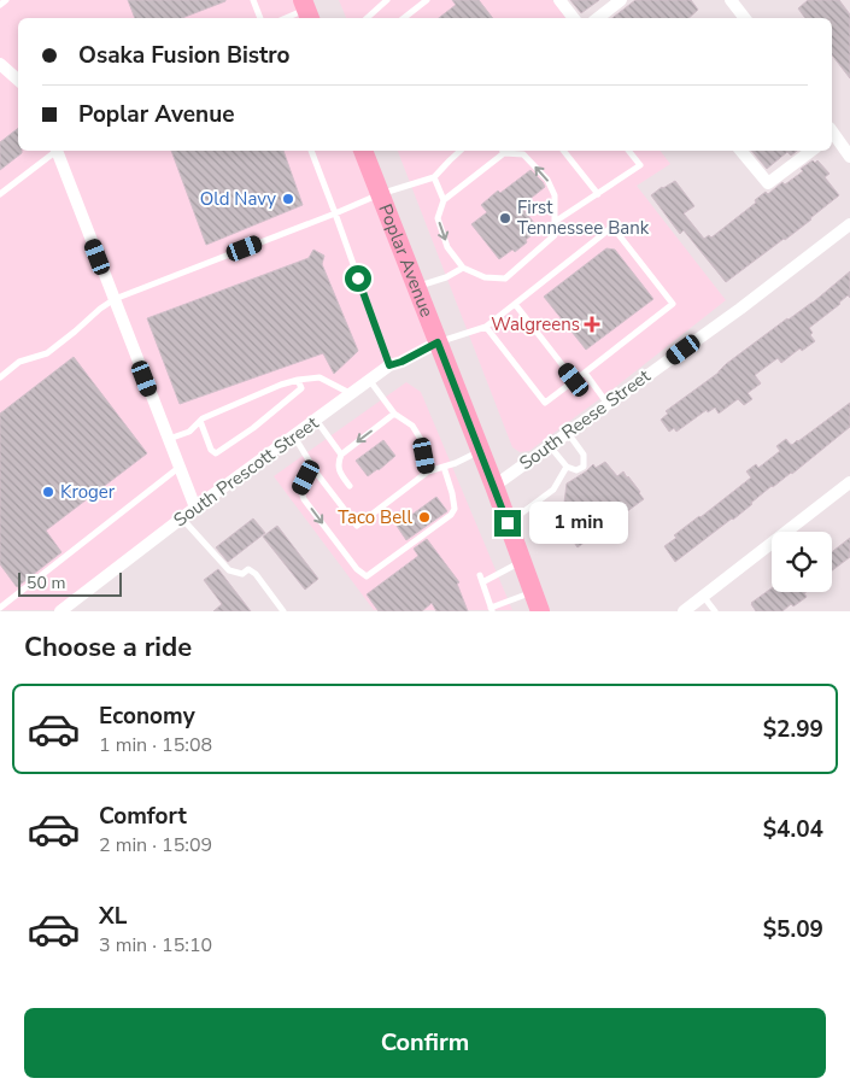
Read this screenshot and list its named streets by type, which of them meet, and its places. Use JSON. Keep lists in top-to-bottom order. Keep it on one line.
{"streets":{"main road":["Poplar Avenue"],"street":["South Reese Street","South Prescott Street"]},"crossings":[["Poplar Avenue","South Reese Street"],["Poplar Avenue","South Prescott Street"]],"places":{"other":["Old Navy","First Tennessee Bank","Kroger","Taco Bell"],"health":["Walgreens"]},"scale_bar":"50 m","page":{"banner":["Osaka Fusion Bistro","Poplar Avenue"],"bubble":"1 min","scale":"50 m","heading":"Choose a ride","list":[{"name":"Economy","note":"1 min · 15:08","value":"$2.99"},{"name":"Comfort","note":"2 min · 15:09","value":"$4.04"},{"name":"XL","note":"3 min · 15:10","value":"$5.09"}],"buttons":"Confirm"}}
